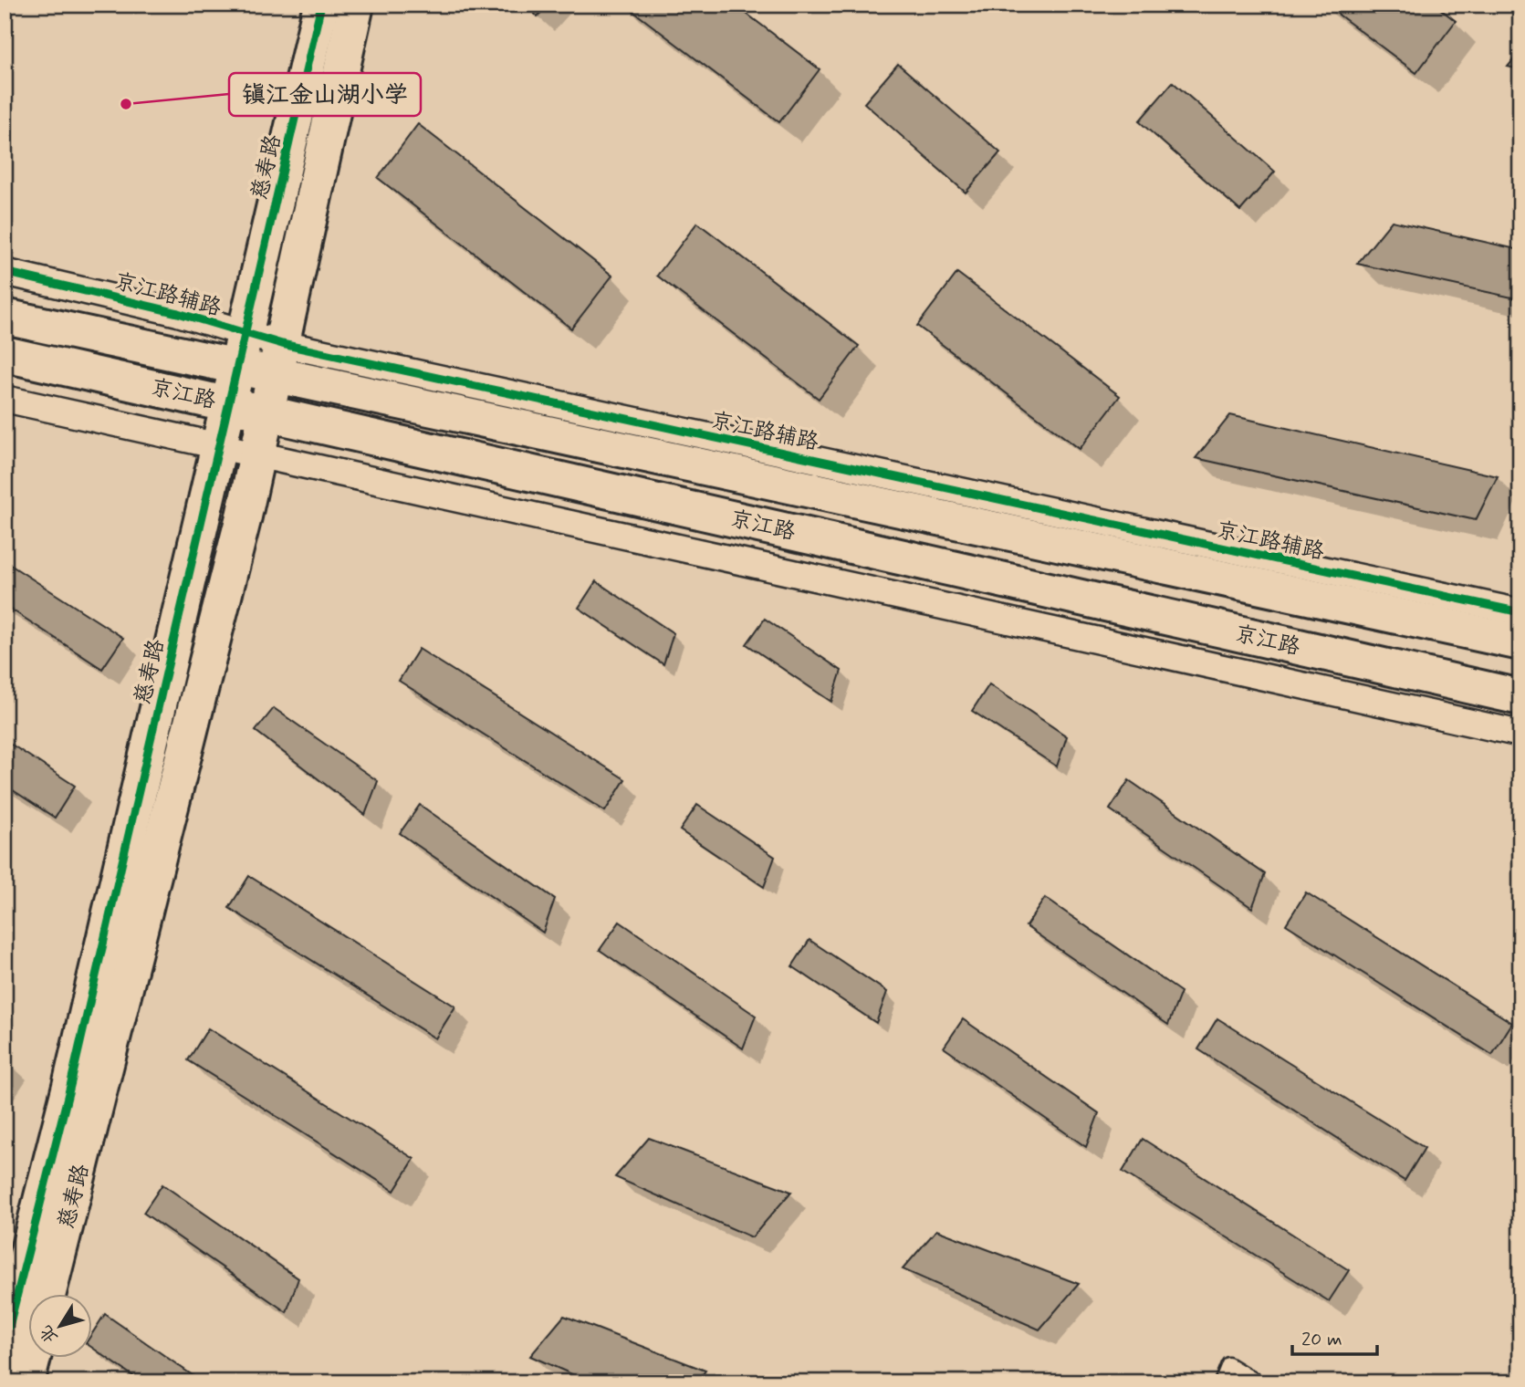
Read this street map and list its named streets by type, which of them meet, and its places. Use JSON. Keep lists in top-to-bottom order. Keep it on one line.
{"streets":{"main road":["慈寿路","京江路"],"street":["京江路辅路"]},"crossings":[["慈寿路","京江路辅路"],["慈寿路","京江路"],["京江路辅路","京江路"]],"places":["镇江金山湖小学"],"scale_bar":"20 m","north":"bottom left"}
